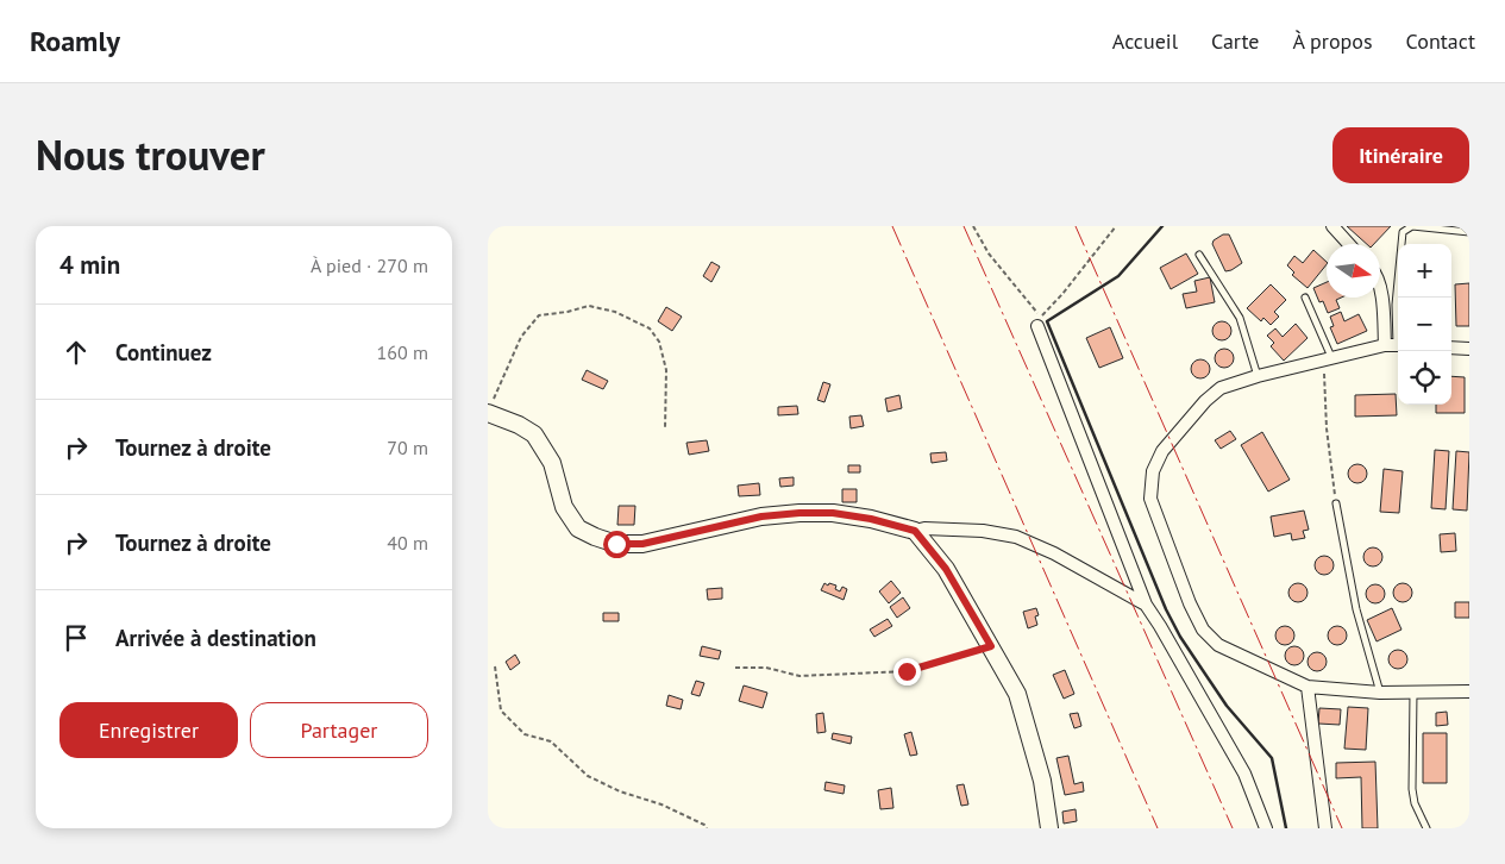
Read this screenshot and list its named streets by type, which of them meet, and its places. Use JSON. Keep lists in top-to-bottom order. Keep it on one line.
{"north":"right","page":{"header":"Roamly","nav":["Accueil","Carte","À propos","Contact"],"title":"Nous trouver","buttons":["Itinéraire",["Enregistrer","Partager"]],"heading":["4 min","À pied · 270 m"],"map_buttons":["+","−"],"list":[["Continuez","160 m"],["Tournez à droite","70 m"],["Tournez à droite","40 m"],"Arrivée à destination"]}}
